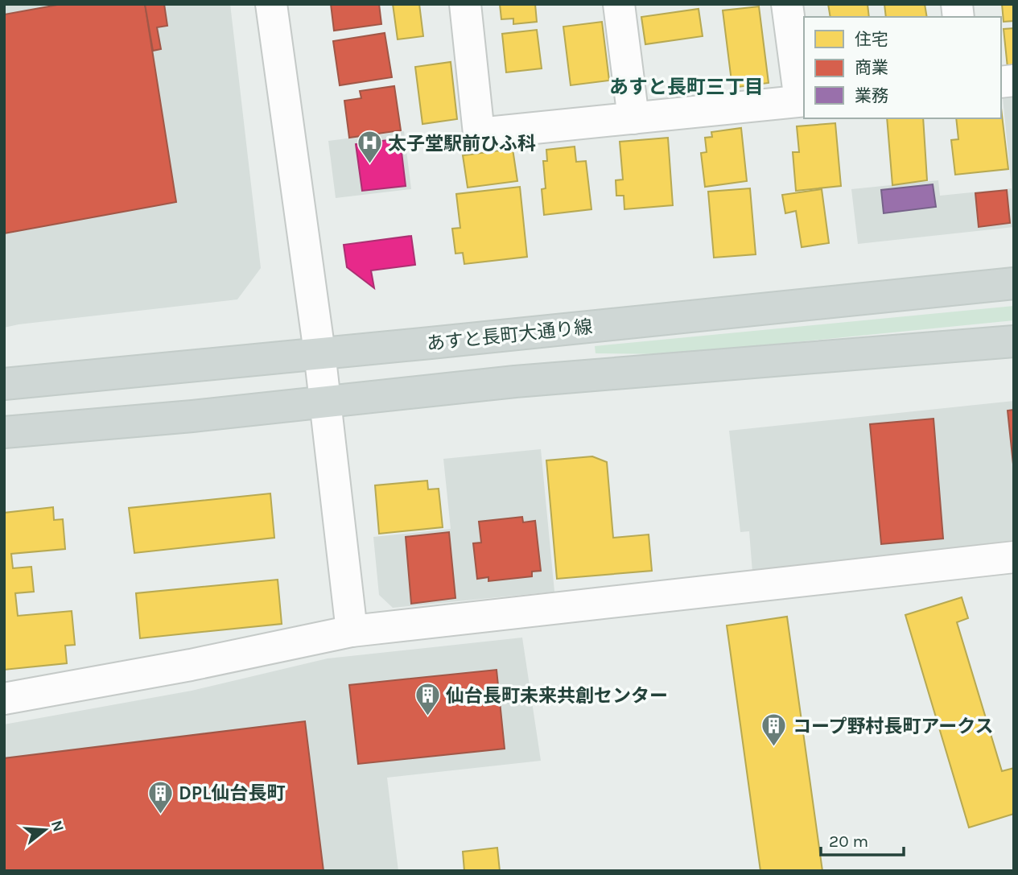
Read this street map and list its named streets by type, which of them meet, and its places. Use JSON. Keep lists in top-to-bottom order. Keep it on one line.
{"streets":{"main road":["あすと長町大通り線"]},"districts":["あすと長町三丁目"],"places":{"hospital":["太子堂駅前ひふ科"],"building":["仙台長町未来共創センター","コープ野村長町アークス","DPL仙台長町"]},"legend":["住宅","商業","業務"],"scale_bar":"20 m","north":"right"}
